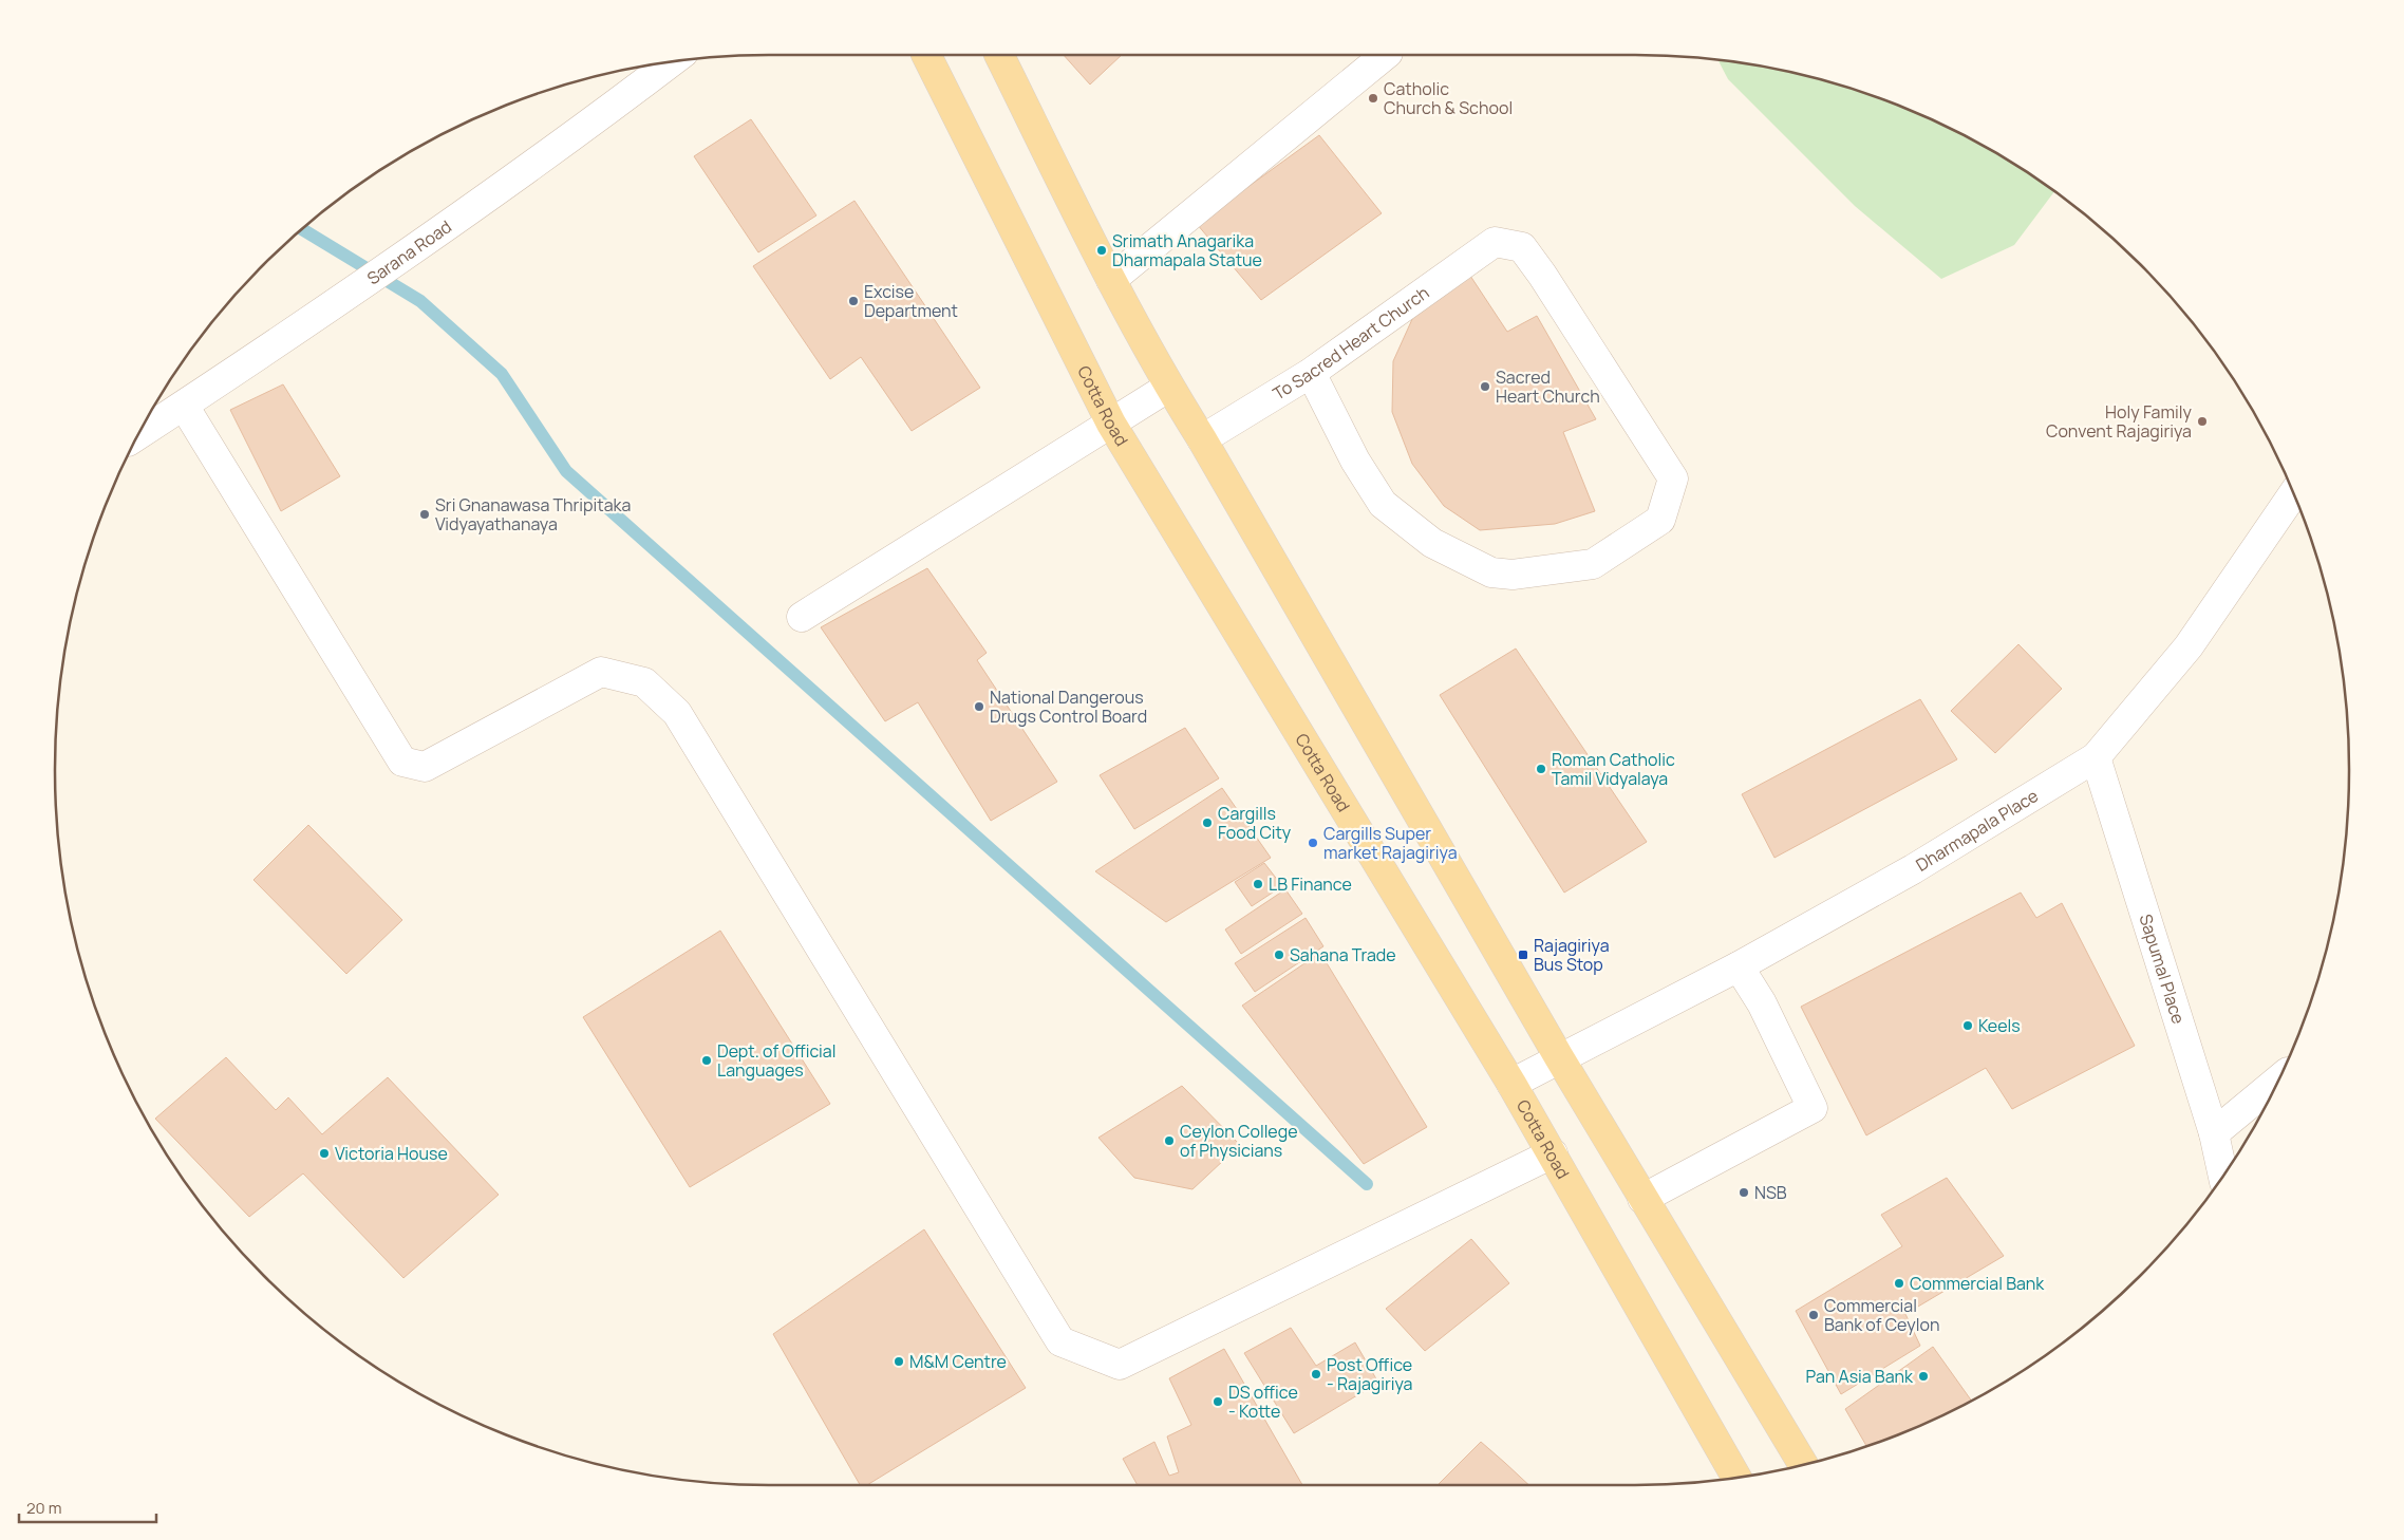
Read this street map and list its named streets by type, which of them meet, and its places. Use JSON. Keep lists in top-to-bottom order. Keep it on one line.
{"streets":{"main road":["Cotta Road"],"street":["Sarana Road","To Sacred Heart Church","Dharmapala Place","Sapumal Place"]},"crossings":[["Cotta Road","Dharmapala Place"],["Dharmapala Place","Sapumal Place"]],"places":{"other":["Catholic Church & School","Srimath Anagarika Dharmapala Statue","Excise Department","Sacred Heart Church","Holy Family Convent Rajagiriya","Sri Gnanawasa Thripitaka Vidyayathanaya","National Dangerous Drugs Control Board","Roman Catholic Tamil Vidyalaya","Cargills Food City","Cargills Super market Rajagiriya","LB Finance","Sahana Trade","Keels","Dept. of Official Languages","Ceylon College of Physicians","Victoria House","NSB","Commercial Bank","Commercial Bank of Ceylon","M&M Centre","Post Office - Rajagiriya","Pan Asia Bank","DS office - Kotte"],"transit":["Rajagiriya Bus Stop"]},"scale_bar":"20 m"}
